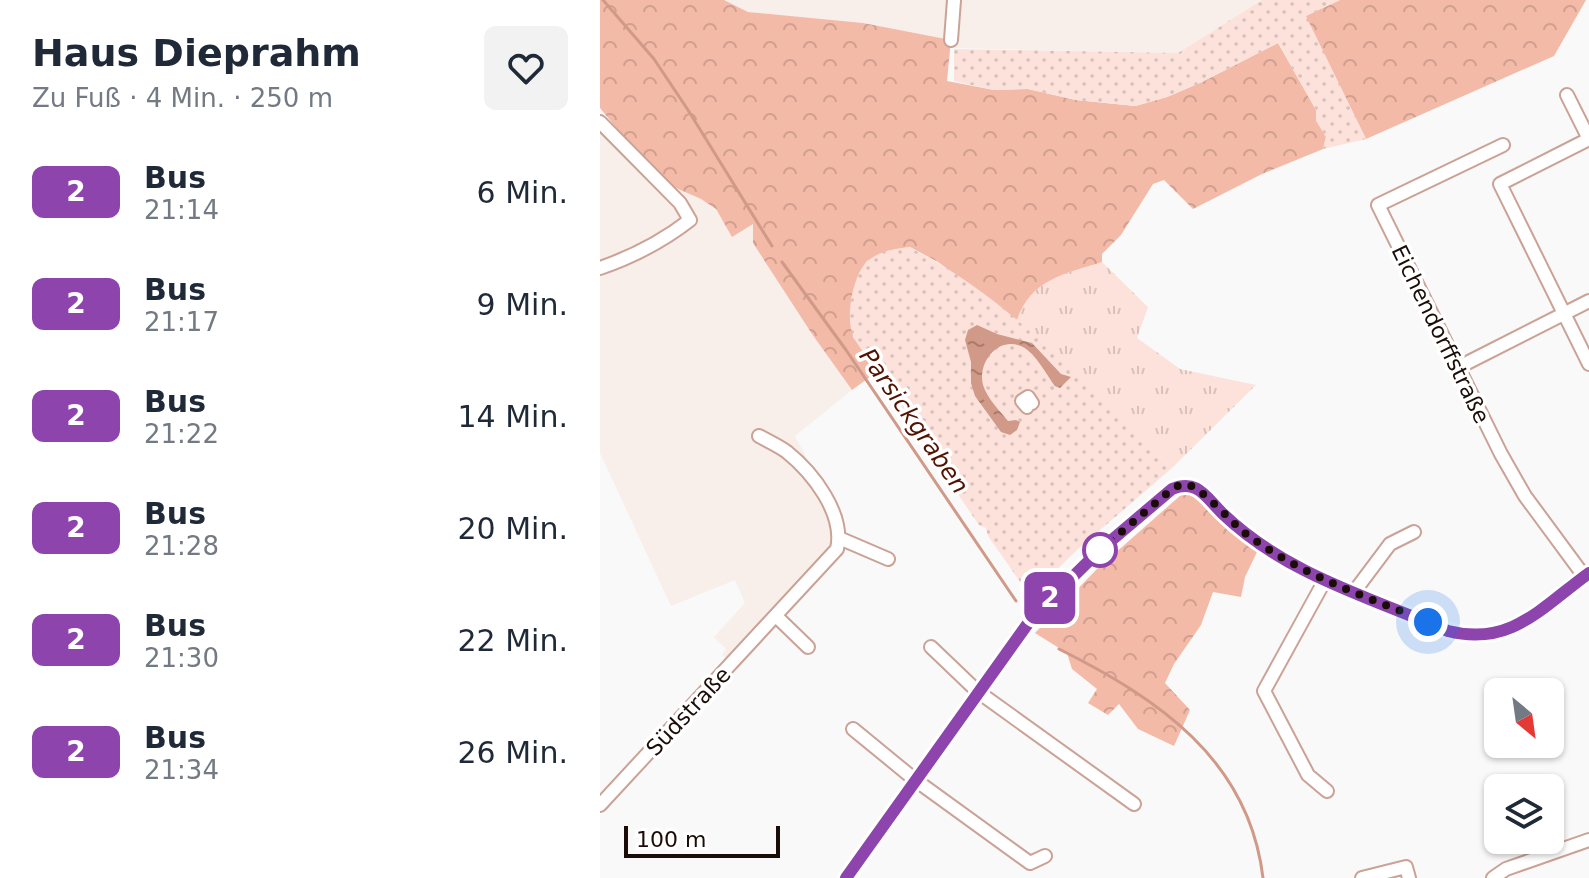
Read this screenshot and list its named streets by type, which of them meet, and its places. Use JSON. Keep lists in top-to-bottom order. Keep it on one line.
{"streets":{"street":["Eichendorffstraße","Südstraße"]},"water":["Parsickgraben"],"lines":["bus line 2"],"scale_bar":"100 m","north":"bottom right","page":{"heading":["Haus Dieprahm","Zu Fuß · 4 Min. · 250 m"],"on_map":"2","list":[{"mark":"2","name":"Bus","note":"21:14","value":"6 Min."},{"mark":"2","name":"Bus","note":"21:17","value":"9 Min."},{"mark":"2","name":"Bus","note":"21:22","value":"14 Min."},{"mark":"2","name":"Bus","note":"21:28","value":"20 Min."},{"mark":"2","name":"Bus","note":"21:30","value":"22 Min."},{"mark":"2","name":"Bus","note":"21:34","value":"26 Min."}],"scale":"100 m"}}
